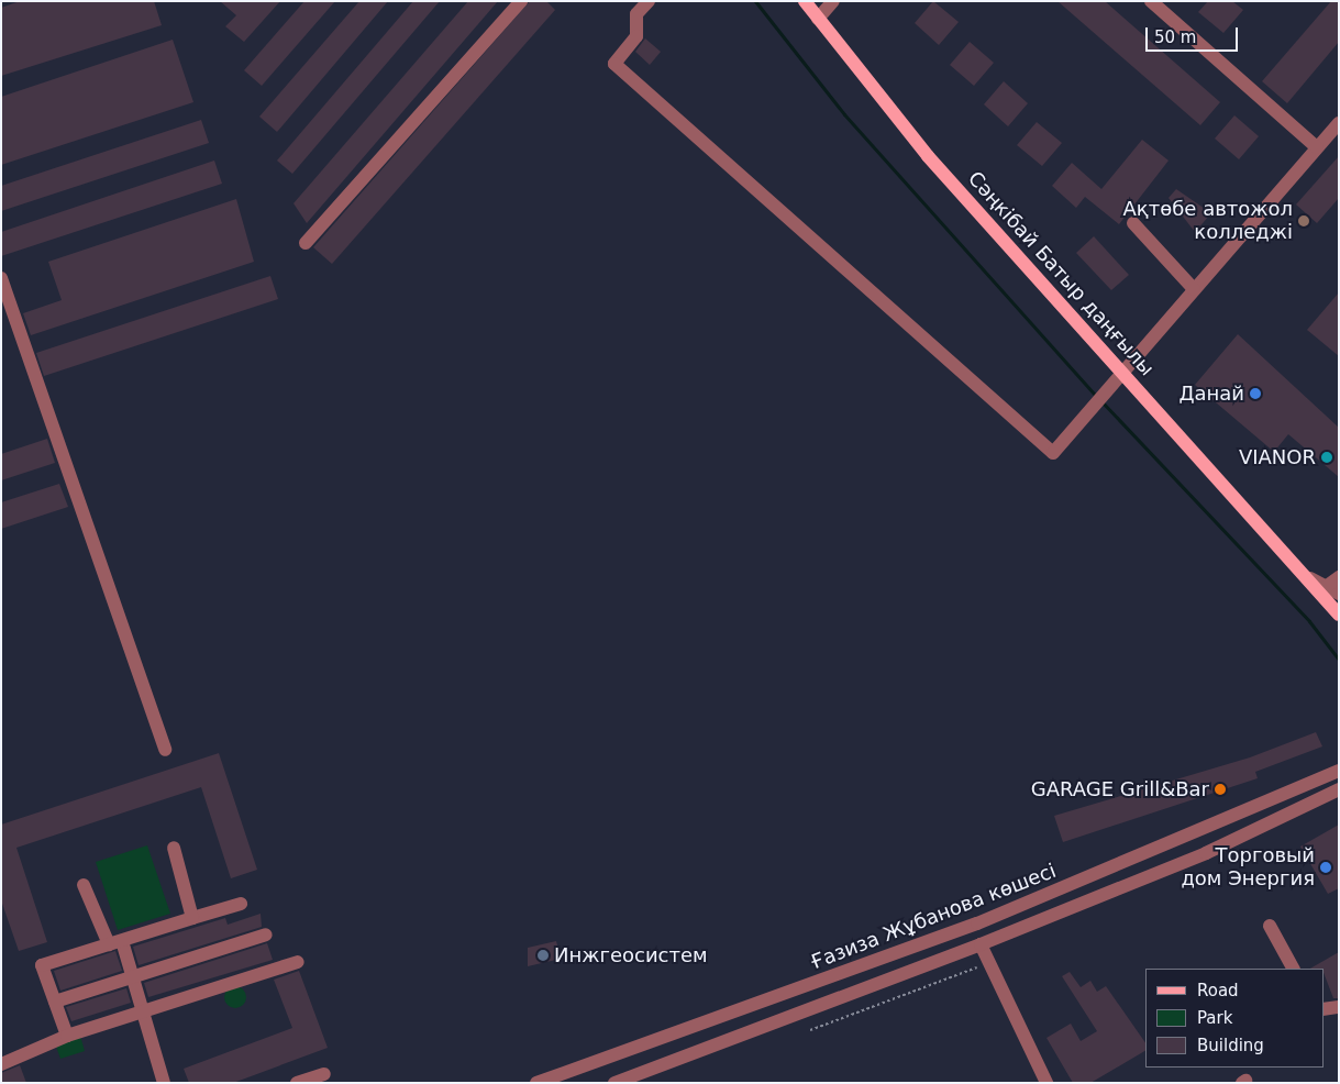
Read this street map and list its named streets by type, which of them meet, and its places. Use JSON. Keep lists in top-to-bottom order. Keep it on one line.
{"streets":{"main road":["Сәңкібай Батыр даңғылы"],"street":["Ғазиза Жұбанова көшесі"]},"places":["Ақтөбе автожол колледжі","Данай","VIANOR","GARAGE Grill&Bar","Торговый дом Энергия","Инжгеосистем"],"legend":["Road","Park","Building"],"scale_bar":"50 m"}
